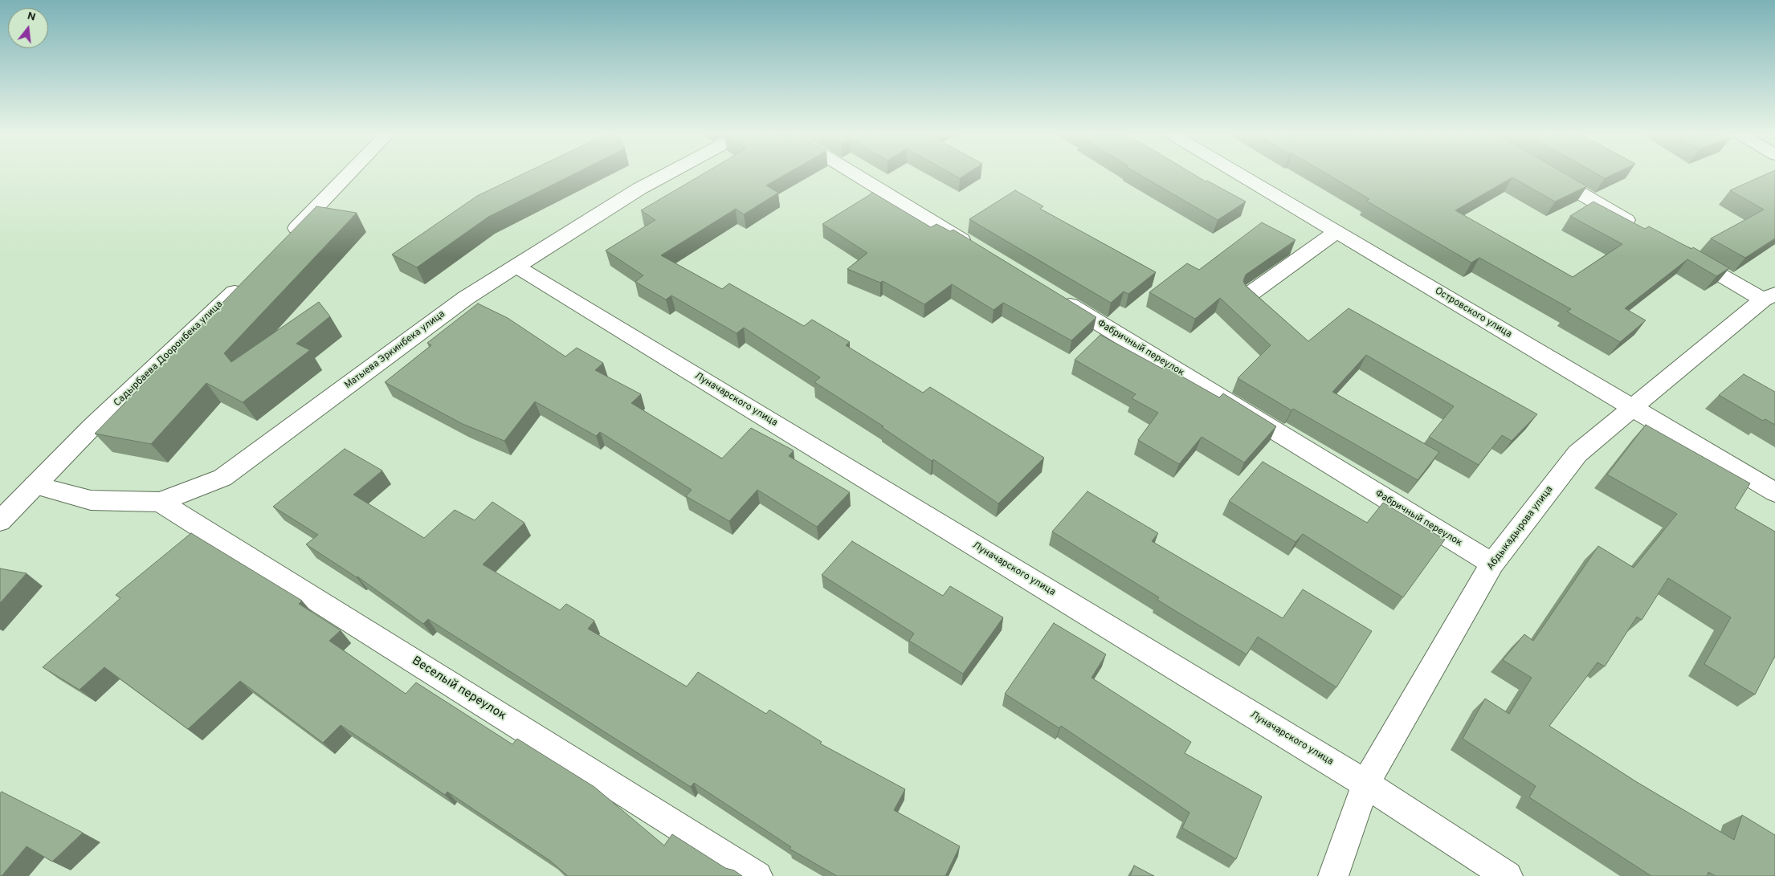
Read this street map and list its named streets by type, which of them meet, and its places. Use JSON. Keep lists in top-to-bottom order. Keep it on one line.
{"streets":{"street":["Островского улица","Фабричный переулок","Матыева Эркинбека улица","Садырбаева Дооронбека улица","Луначарского улица","Абдыкадырова улица","Веселый переулок"]},"crossings":[["Островского улица","Абдыкадырова улица"],["Фабричный переулок","Абдыкадырова улица"],["Матыева Эркинбека улица","Садырбаева Дооронбека улица"],["Матыева Эркинбека улица","Луначарского улица"],["Матыева Эркинбека улица","Веселый переулок"],["Луначарского улица","Абдыкадырова улица"]],"north":"top"}
